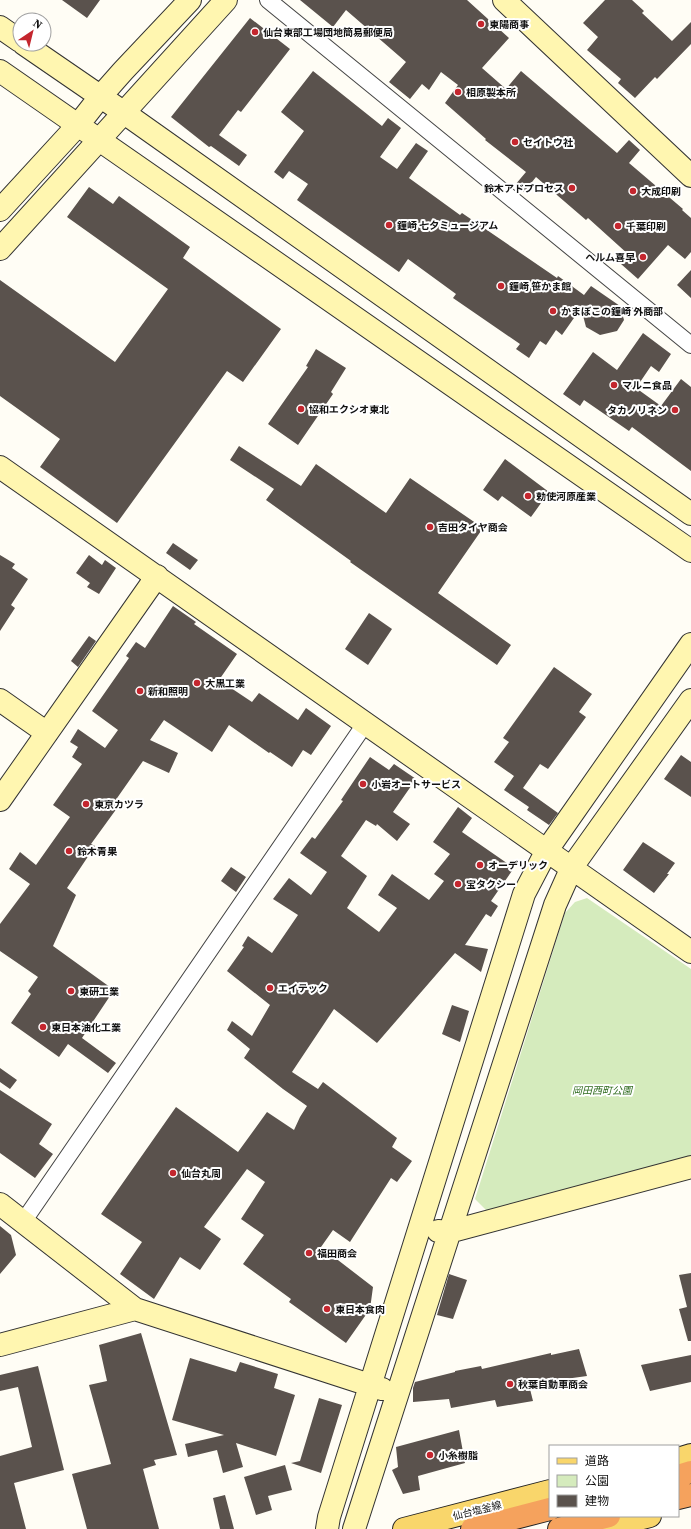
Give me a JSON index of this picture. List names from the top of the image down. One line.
{"streets":{"main road":["仙台塩釜線"]},"parks":["岡田西町公園"],"places":["東陽商事","仙台東部工場団地簡易郵便局","相原製本所","セイトウ社","鈴木アドプロセス","大成印刷","鐘崎 七夕ミュージアム","千葉印刷","ヘルム喜早","鐘崎 笹かま館","かまぼこの鐘崎 外商部","マルニ食品","協和エクシオ東北","タカノリネン","勅使河原産業","吉田タイヤ商会","大黒工業","新和照明","小岩オートサービス","東京カツラ","鈴木青果","オーデリック","宝タクシー","エイテック","東研工業","東日本油化工業","仙台丸周","福田商会","東日本食肉","秋葉自動車商会","小糸樹脂"],"legend":["道路","公園","建物"],"north":"top right"}
